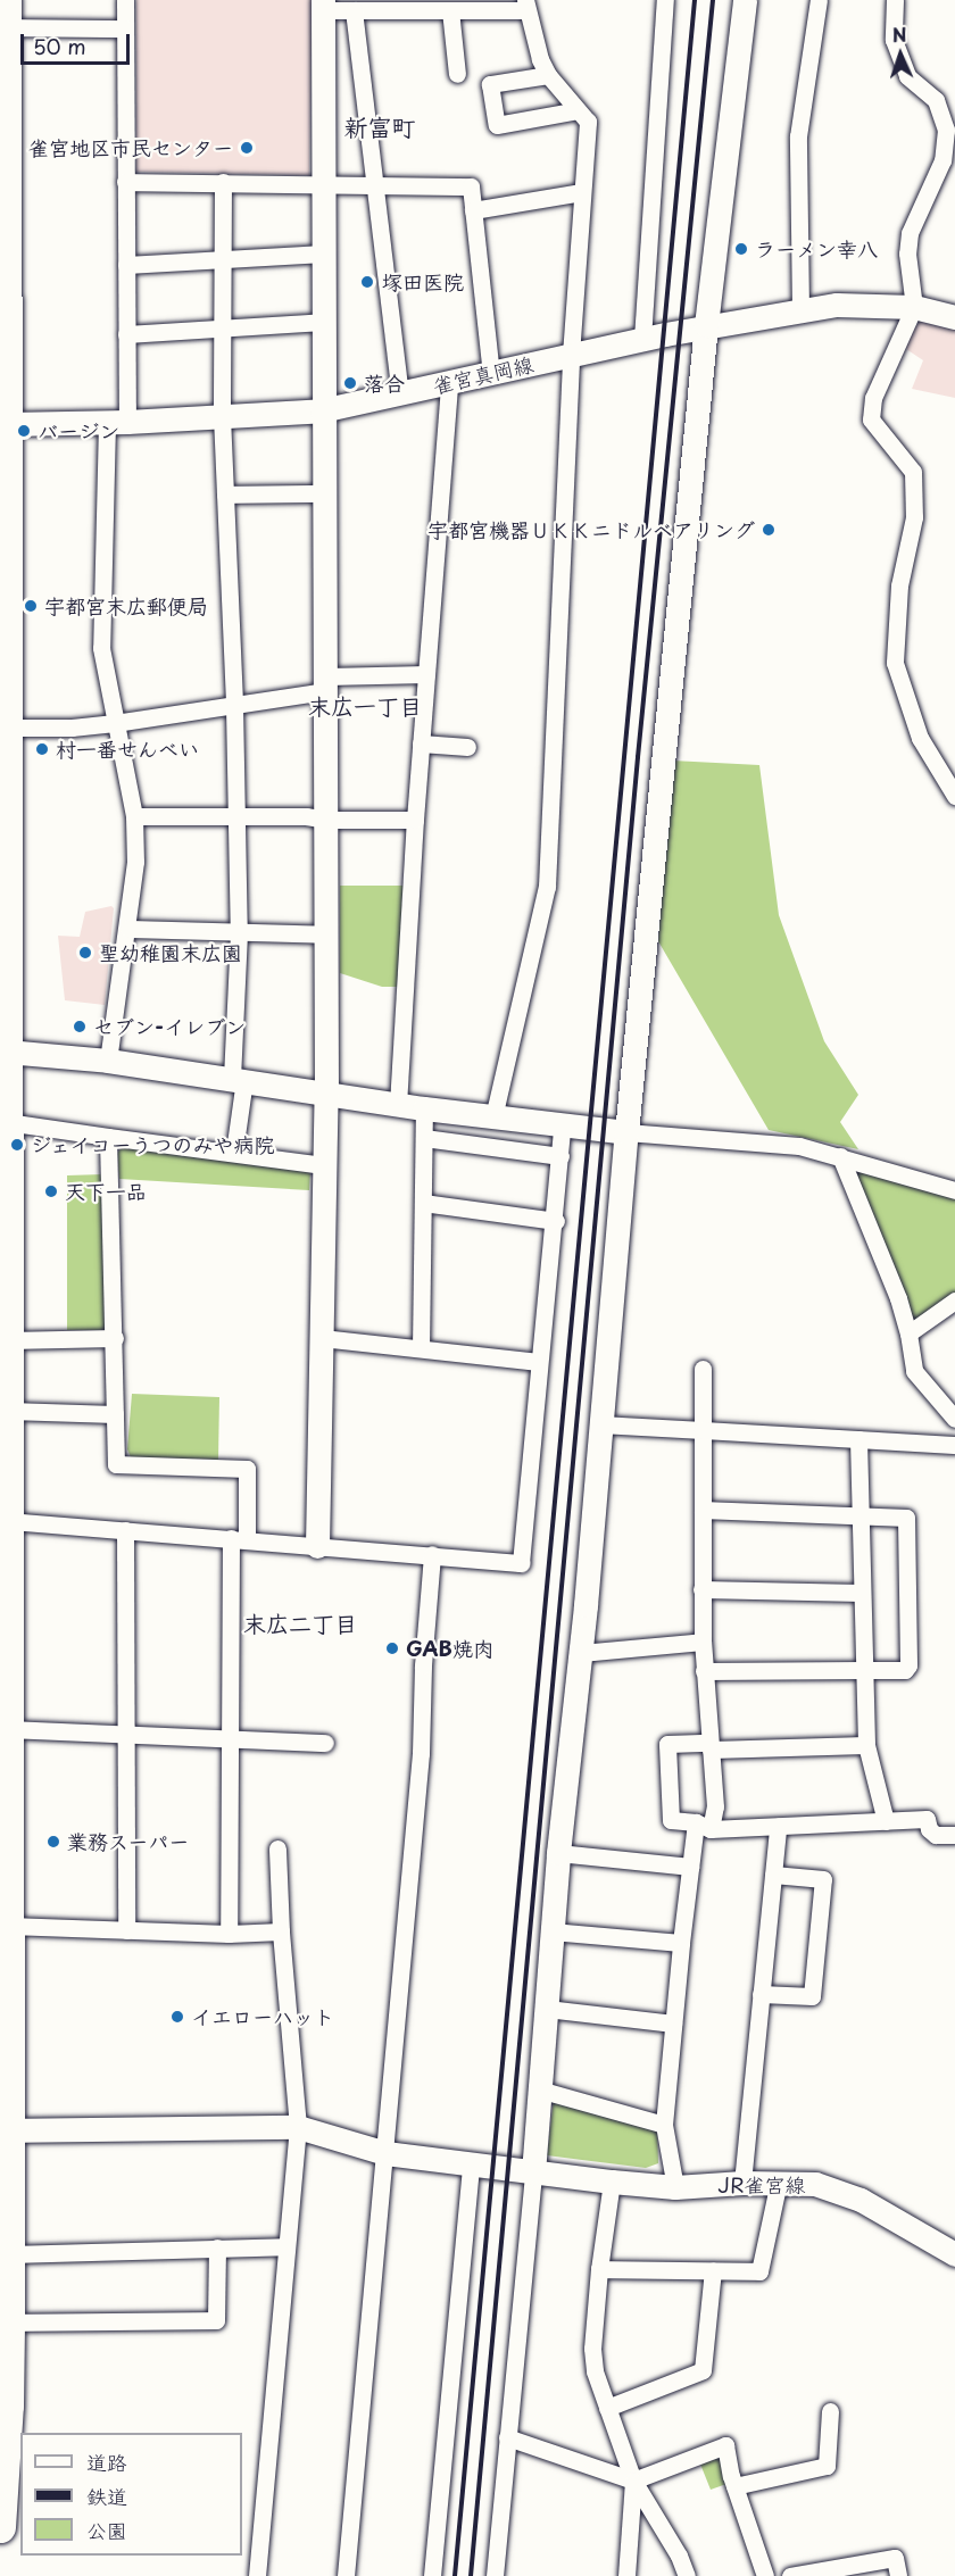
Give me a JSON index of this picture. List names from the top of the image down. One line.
{"streets":{"street":["雀宮真岡線","JR雀宮線"]},"districts":["新富町","末広一丁目","末広二丁目"],"places":["雀宮地区市民センター","ラーメン幸八","塚田医院","落合","バージン","宇都宮機器ＵＫＫニドルベアリング","宇都宮末広郵便局","村一番せんべい","聖幼稚園末広園","セブン-イレブン","ジェイコーうつのみや病院","天下一品","GAB焼肉","業務スーパー","イエローハット"],"legend":["道路","鉄道","公園"],"scale_bar":"50 m","north":"top"}
